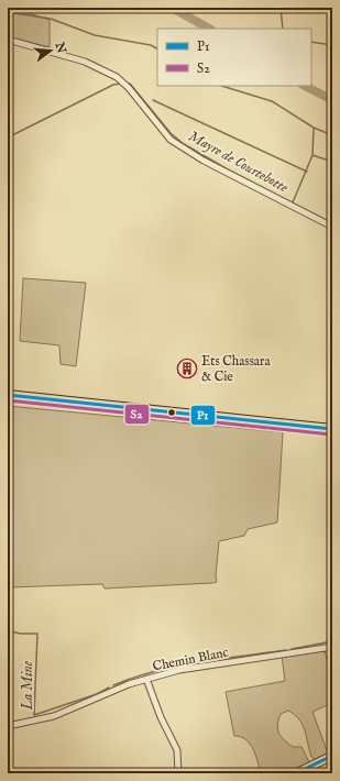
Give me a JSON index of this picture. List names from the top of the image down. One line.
{"streets":{"street":["Chemin Blanc"]},"water":["Mayre de Courtebotte","La Mine"],"places":{"building":["Ets Chassara & Cie"]},"lines":["transit line P1","transit line S2"],"legend":["P1","S2"],"north":"right"}
